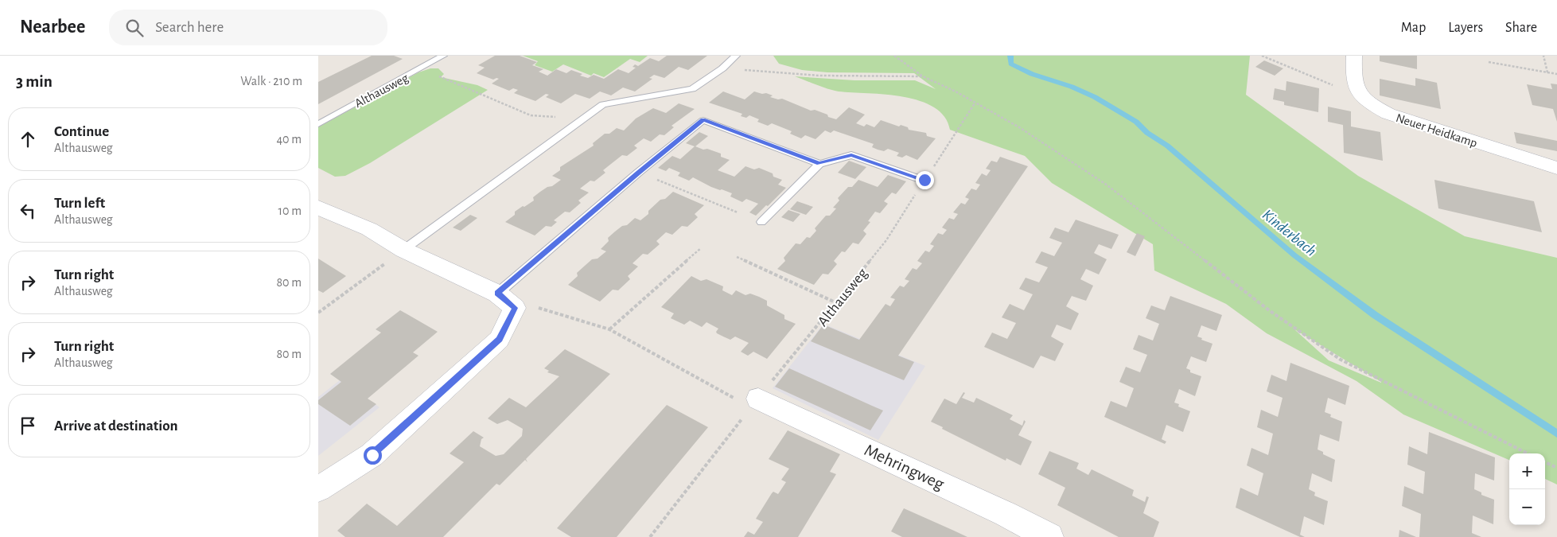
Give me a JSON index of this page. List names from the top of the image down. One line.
{"streets":{"street":["Neuer Heidkamp","Mehringweg"],"lane":["Althausweg"]},"crossings":[["Althausweg","Mehringweg"]],"water":["Kinderbach"],"page":{"header":"Nearbee","search":"Search here","nav":["Map","Layers","Share"],"heading":["3 min","Walk · 210 m"],"list":[["Continue","Althausweg","40 m"],["Turn left","Althausweg","10 m"],["Turn right","Althausweg","80 m"],["Turn right","Althausweg","80 m"],"Arrive at destination"],"map_buttons":["+","−"]}}
